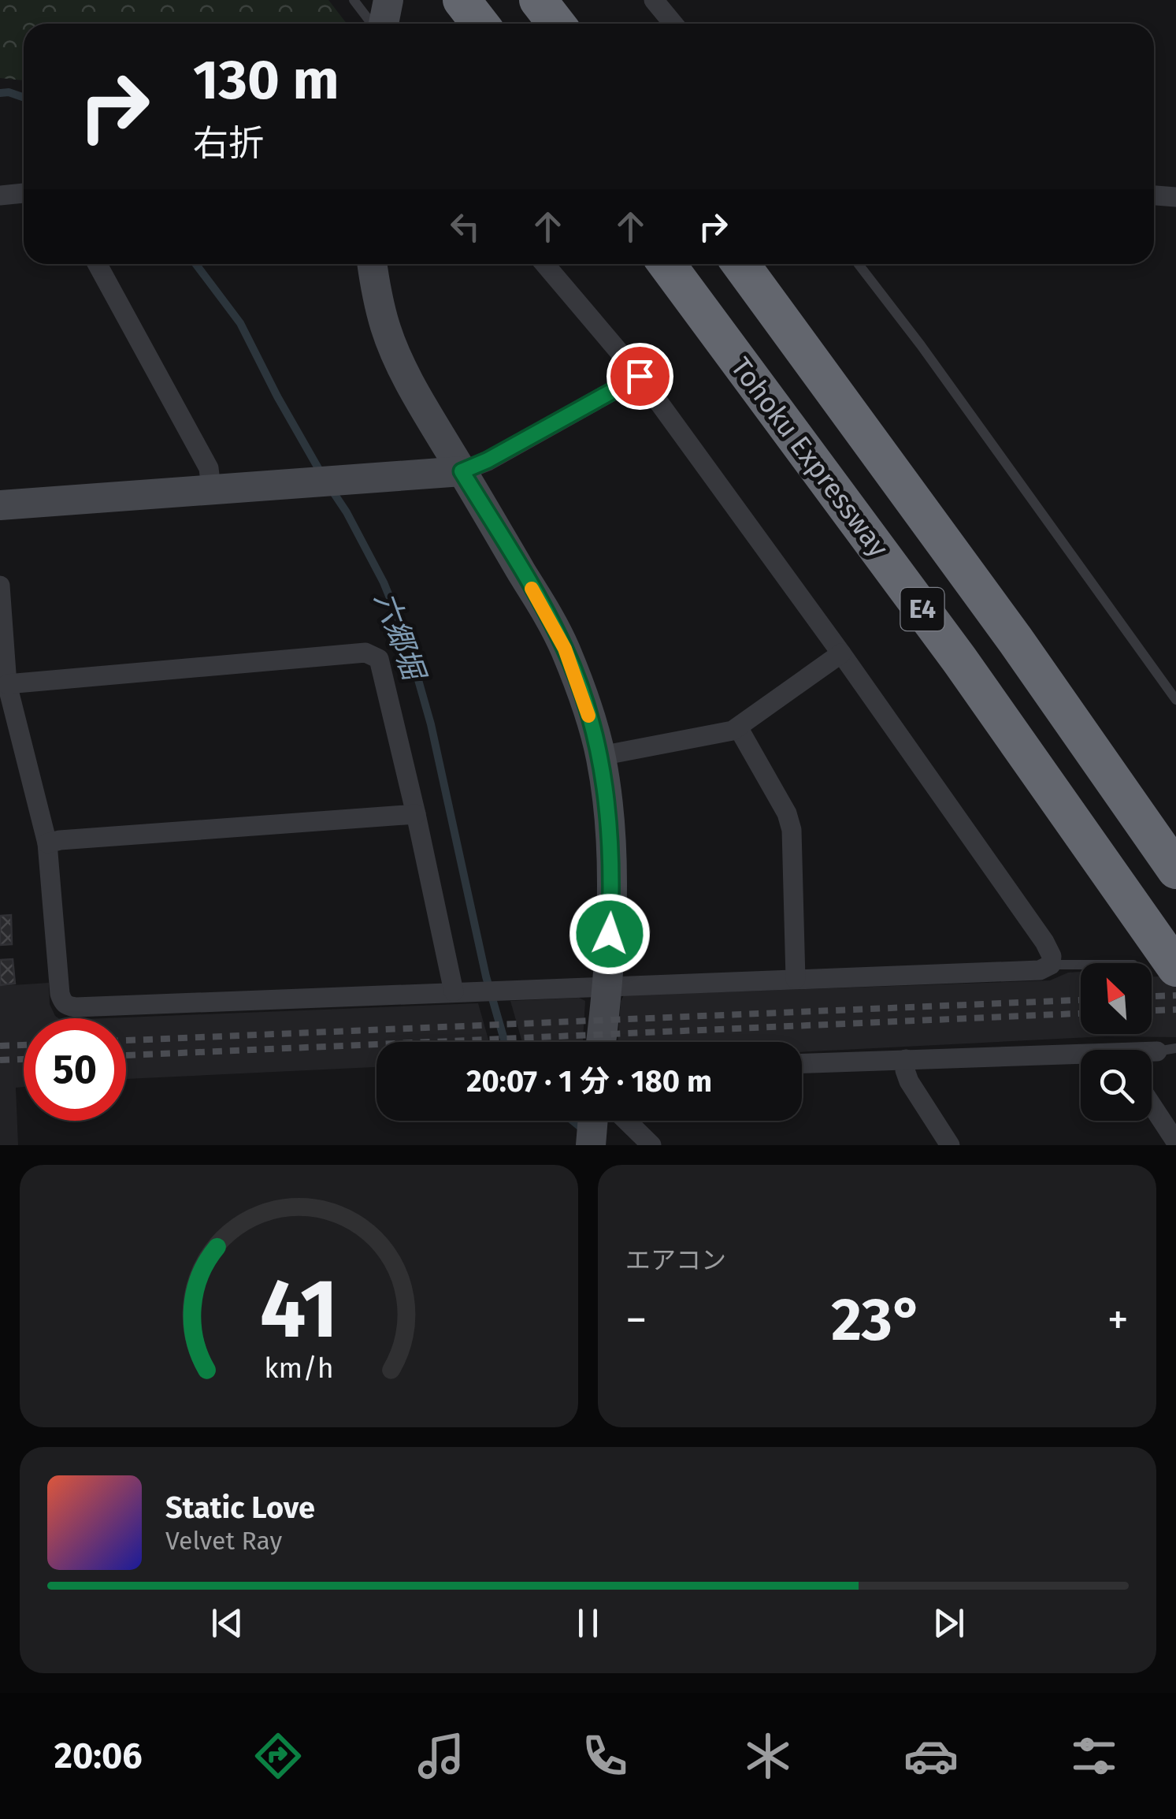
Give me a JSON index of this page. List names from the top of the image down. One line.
{"streets":{"highway":["Tohoku Expressway","E4"]},"water":["六郷堀"],"north":"top left","page":{"turn":["130 m","右折"],"limit":"50","trip":"20:07 · 1 分 · 180 m","tile":"エアコン","heat":["−","23°","+"],"song":["Static Love","Velvet Ray"],"tabs":"20:06","gauge":["41","km/h"]}}
